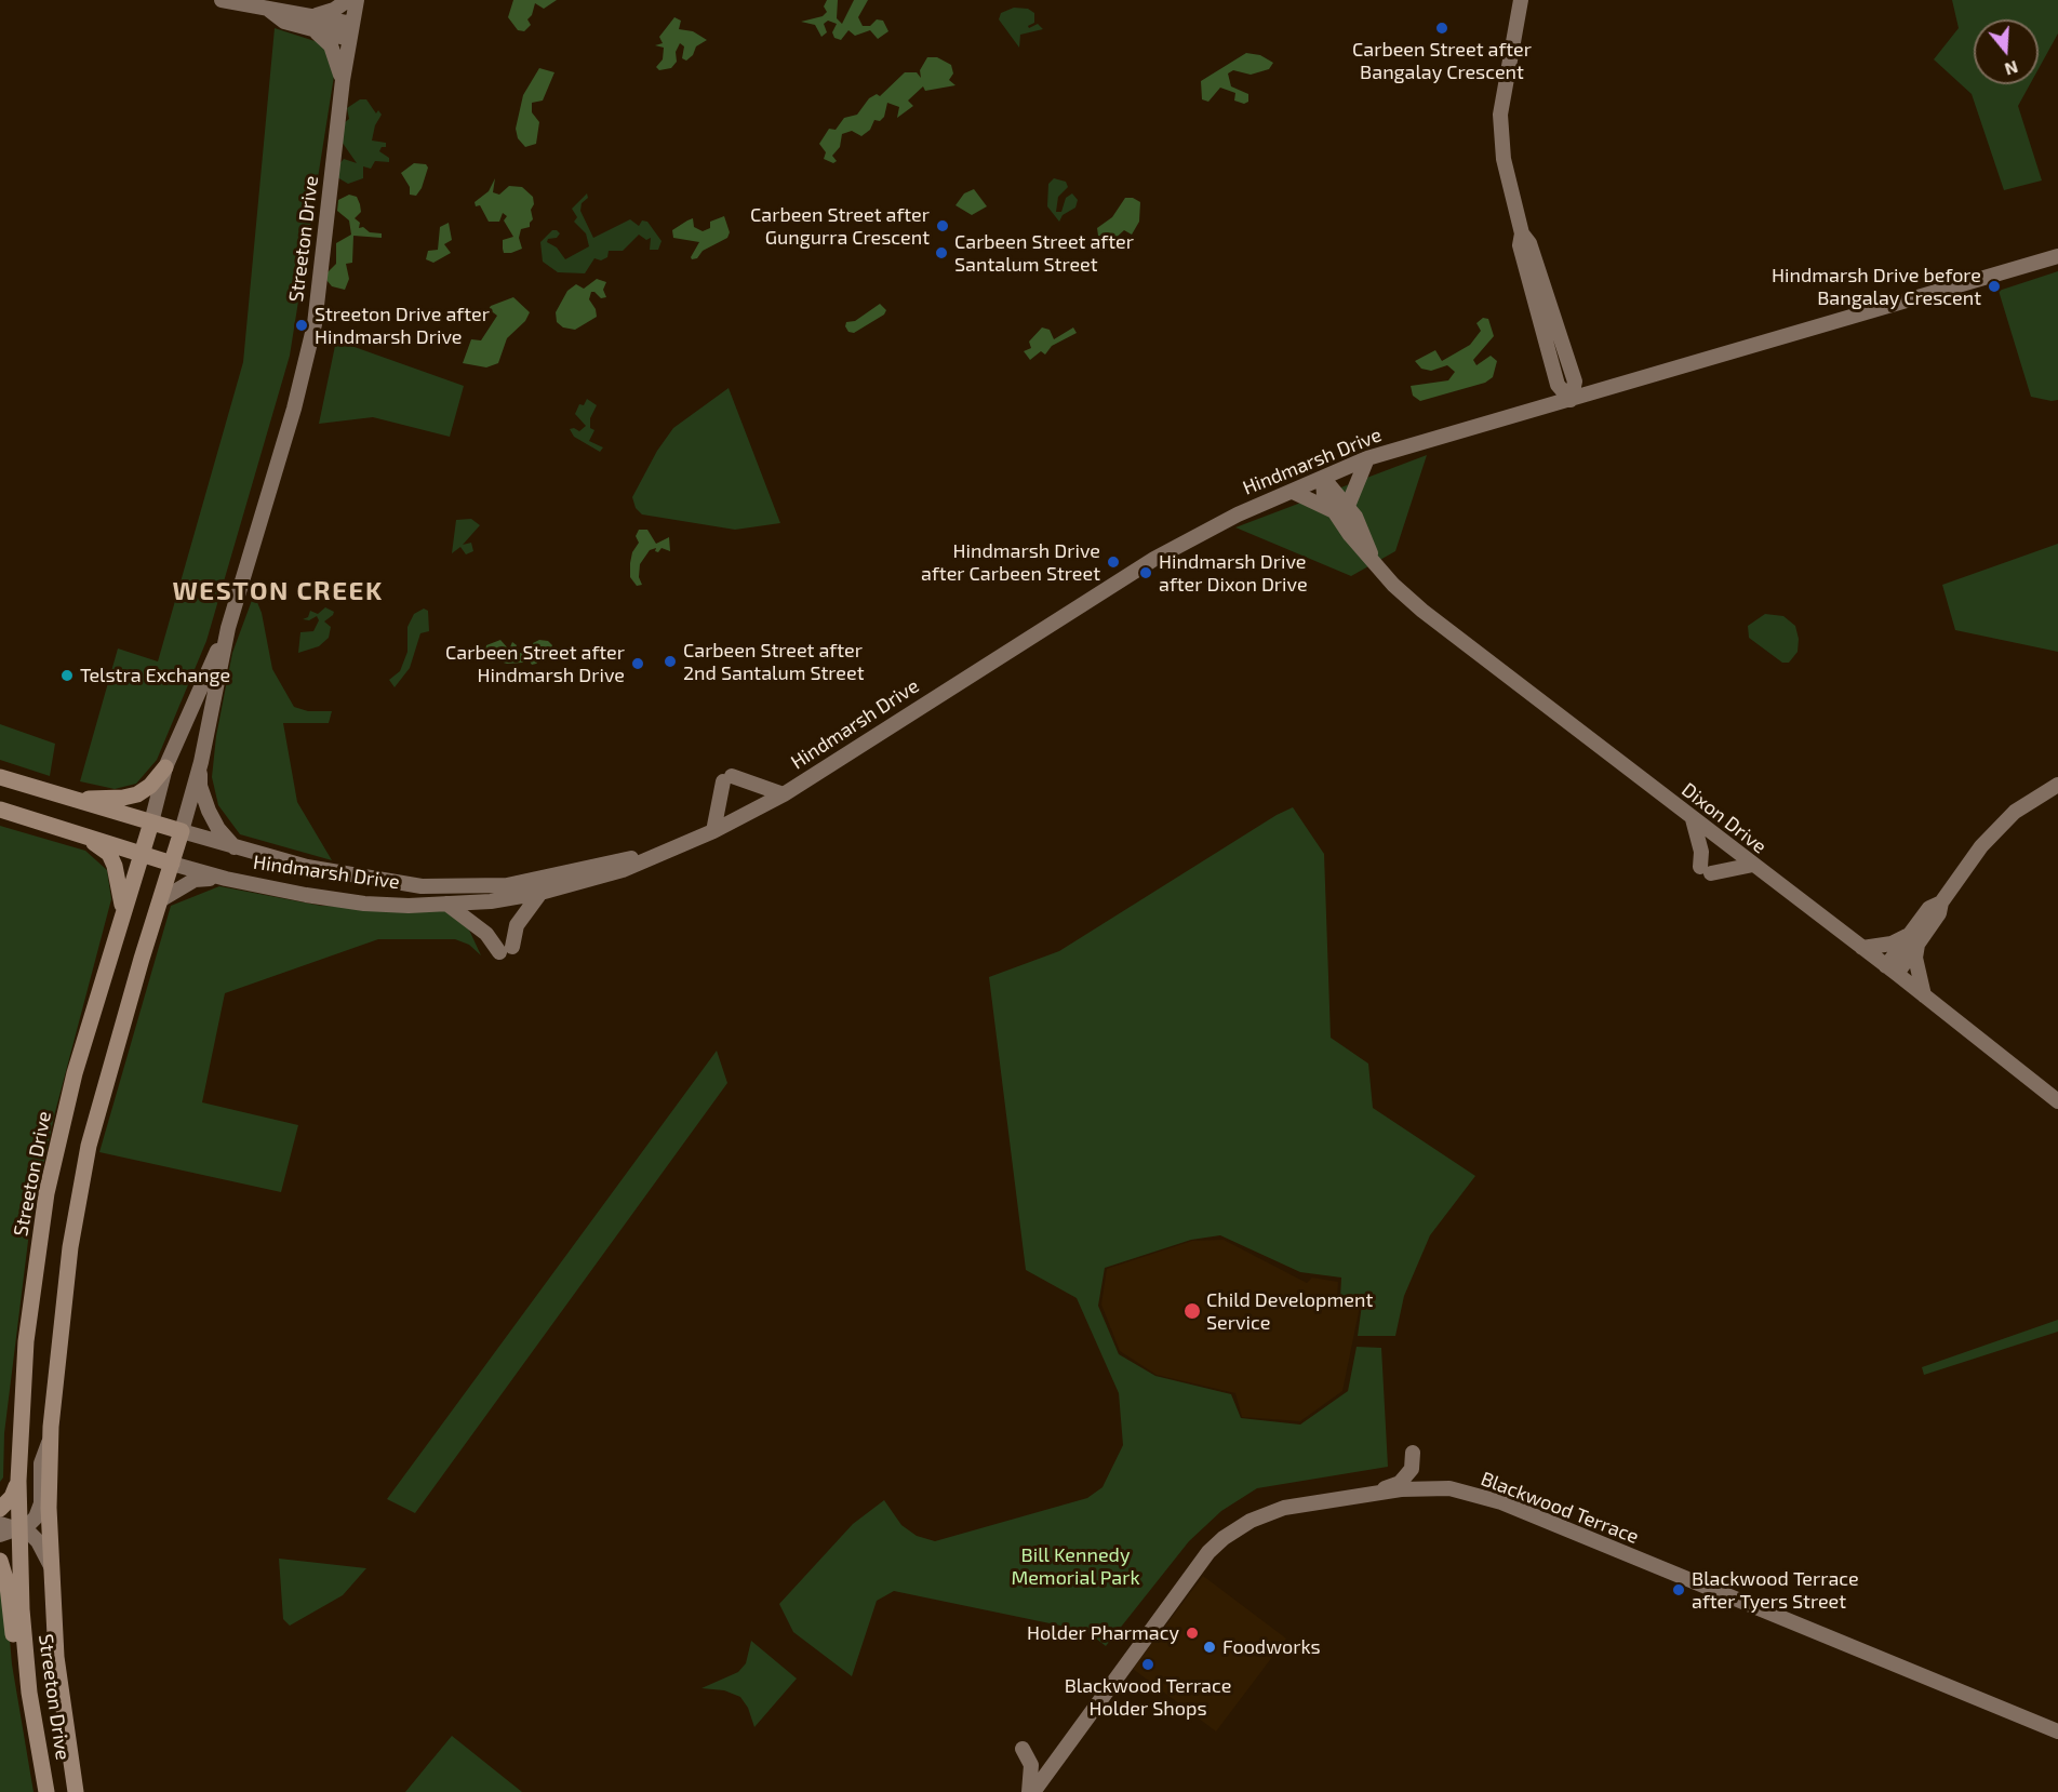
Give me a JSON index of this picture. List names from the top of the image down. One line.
{"streets":{"main road":["Streeton Drive","Hindmarsh Drive","Dixon Drive","Blackwood Terrace"]},"crossings":[["Streeton Drive","Hindmarsh Drive"],["Hindmarsh Drive","Dixon Drive"]],"districts":["WESTON CREEK"],"parks":["Bill Kennedy Memorial Park"],"places":["Carbeen Street after Bangalay Crescent","Carbeen Street after Gungurra Crescent","Carbeen Street after Santalum Street","Hindmarsh Drive before Bangalay Crescent","Streeton Drive after Hindmarsh Drive","Hindmarsh Drive after Carbeen Street","Hindmarsh Drive after Dixon Drive","Carbeen Street after 2nd Santalum Street","Carbeen Street after Hindmarsh Drive","Telstra Exchange","Child Development Service","Blackwood Terrace after Tyers Street","Holder Pharmacy","Foodworks","Blackwood Terrace Holder Shops"],"north":"bottom"}
